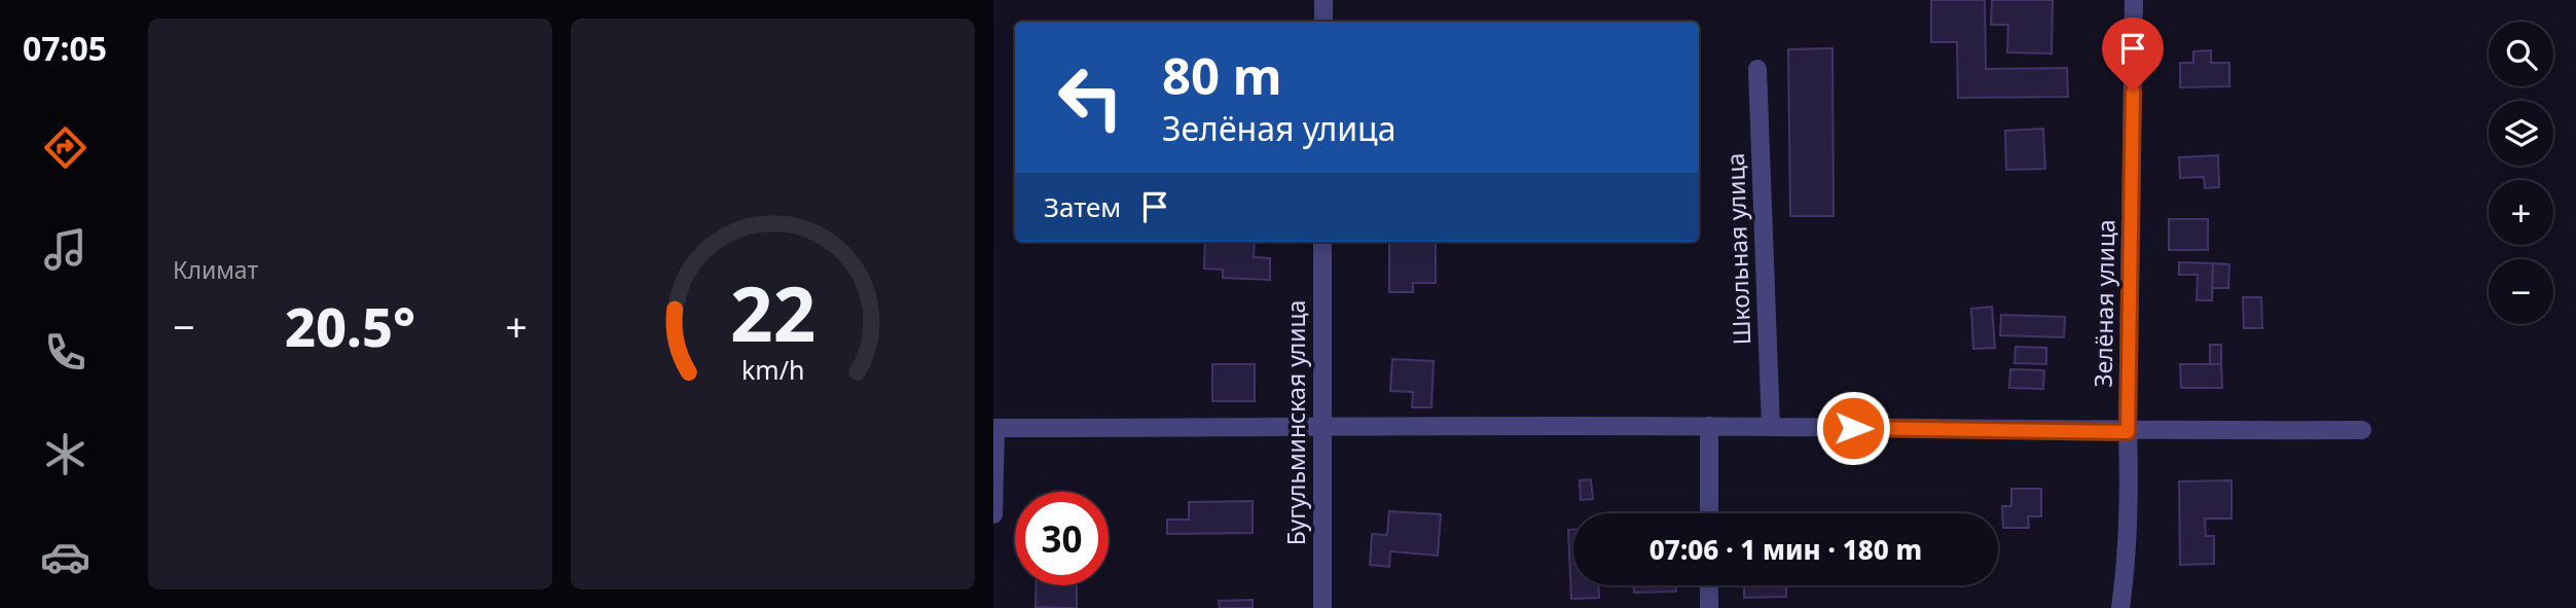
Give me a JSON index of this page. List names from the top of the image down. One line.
{"streets":{"street":["Школьная улица","Зелёная улица","Бугульминская улица"]},"page":{"tabs":"07:05","tile":"Климат","map_buttons":["+","−"],"turn":["80 m","Зелёная улица"],"then":"Затем","heat":["−","20.5°","+"],"limit":"30","trip":"07:06 · 1 мин · 180 m","gauge":["22","km/h"]}}
